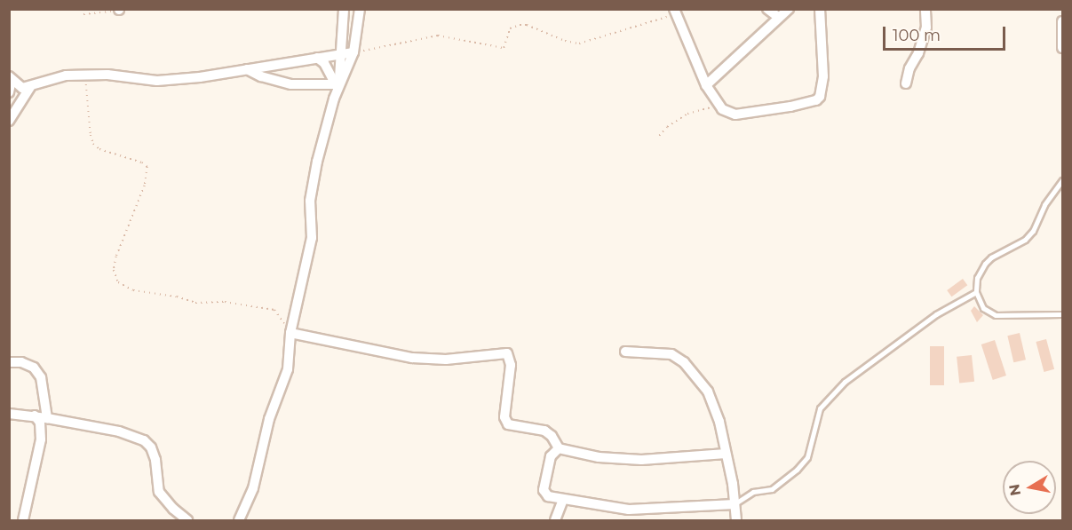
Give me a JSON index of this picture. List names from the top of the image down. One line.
{"scale_bar":"100 m","north":"left"}
